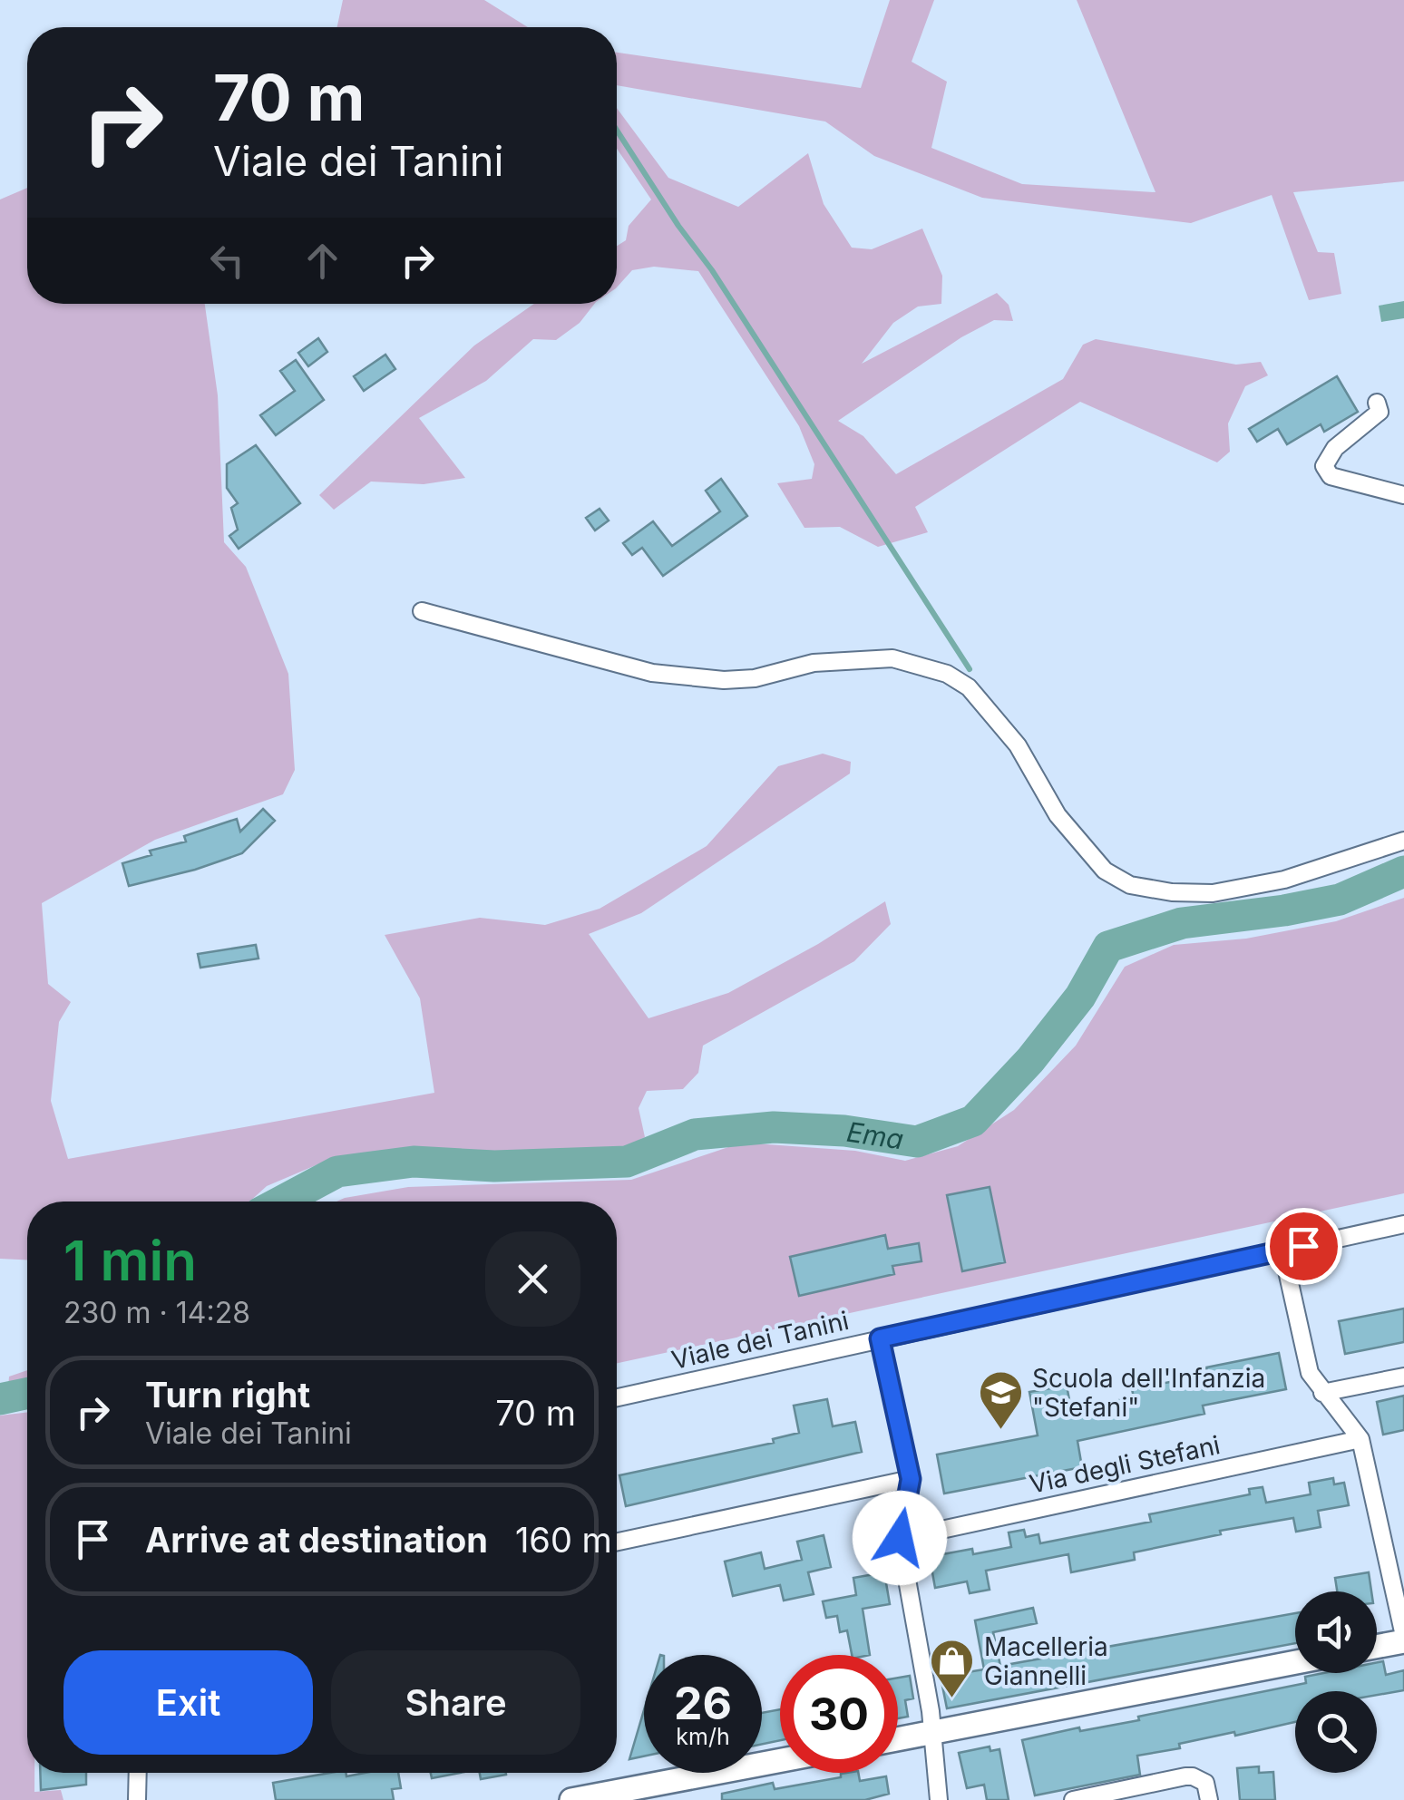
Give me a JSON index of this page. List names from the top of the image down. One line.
{"streets":{"street":["Viale dei Tanini","Via degli Stefani"]},"water":["Ema"],"places":{"school or university":["Scuola dell'Infanzia \"Stefani\""],"shop":["Macelleria Giannelli"]},"page":{"turn":["70 m","Viale dei Tanini"],"heading":["1 min","230 m · 14:28"],"list":[{"name":"Turn right","note":"Viale dei Tanini","value":"70 m"},{"name":"Arrive at destination","value":"160 m"}],"buttons":["Exit","Share"],"speed":"26 km/h","limit":"30"}}
